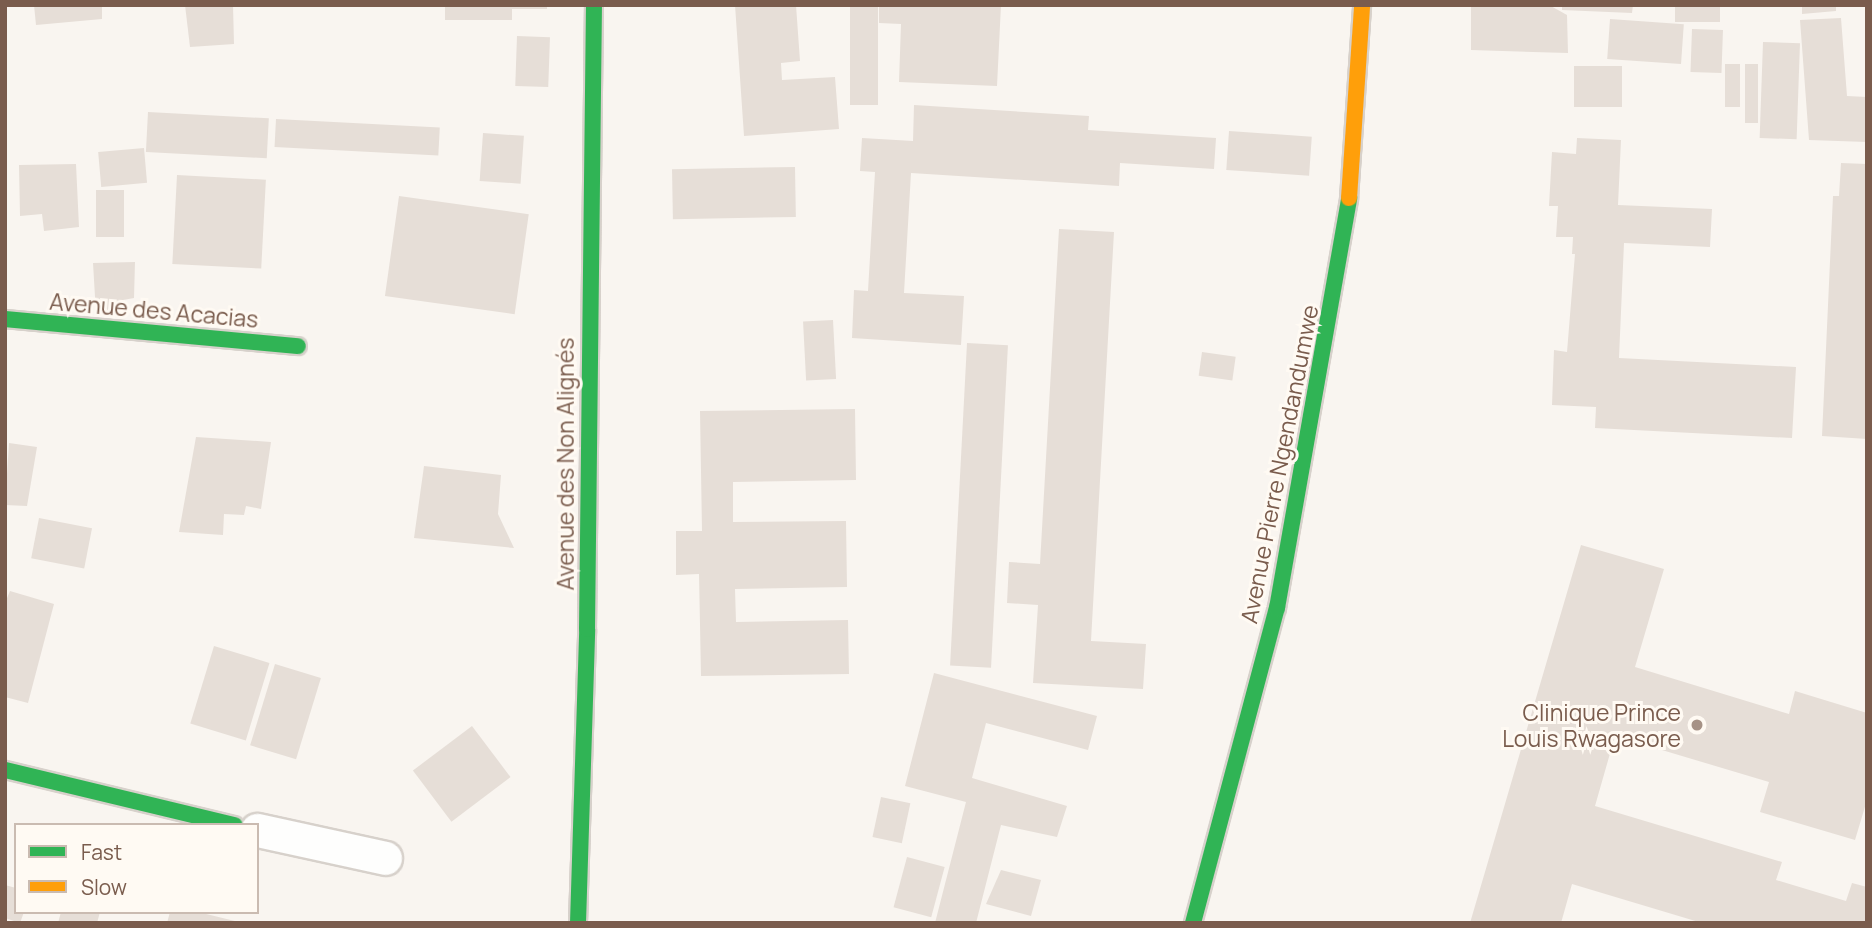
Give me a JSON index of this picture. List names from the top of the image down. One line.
{"streets":{"street":["Avenue des Acacias","Avenue des Non Alignés","Avenue Pierre Ngendandumwe"]},"places":["Clinique Prince Louis Rwagasore"],"legend":["Fast","Slow"]}
